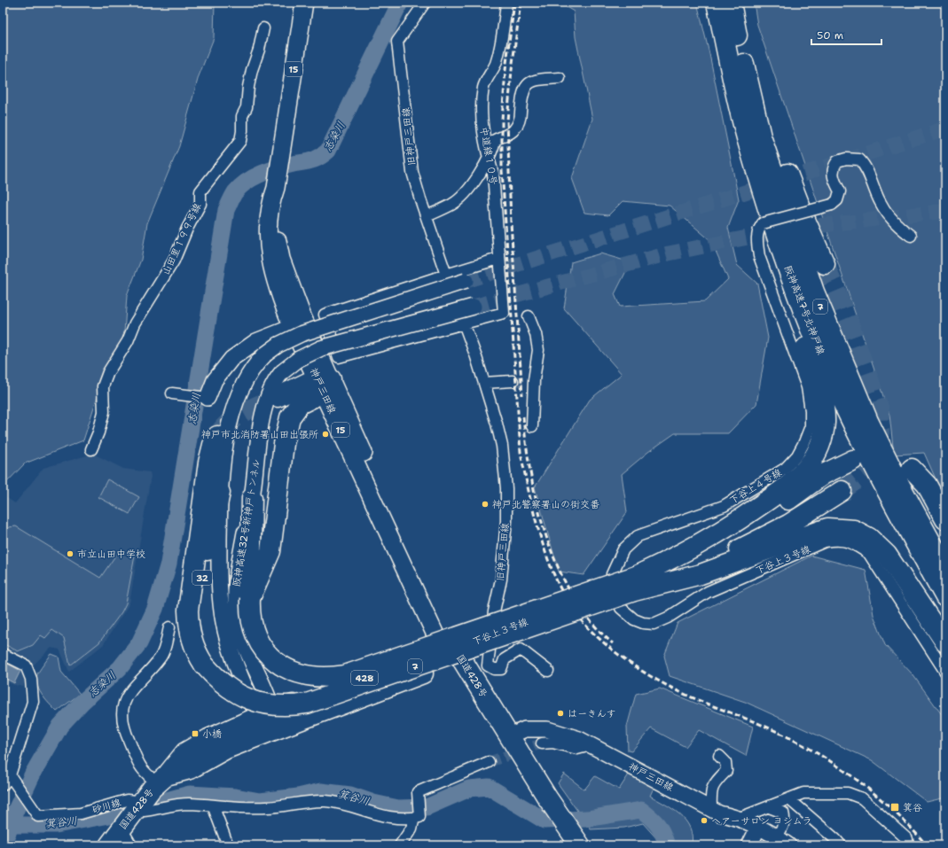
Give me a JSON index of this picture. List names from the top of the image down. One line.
{"streets":{"highway":["7","阪神高速7号北神戸線","32","国道428号","428"],"main road":["15","神戸三田線"],"street":["旧神戸三田線","中道線１０号","山田里１９９号線","下谷上４号線","阪神高速32号新神戸トンネル","下谷上３号線","砂川線"]},"crossings":[["旧神戸三田線","中道線１０号"],["旧神戸三田線","下谷上３号線"],["7","阪神高速7号北神戸線"],["7","神戸三田線"],["7","下谷上４号線"],["7","阪神高速32号新神戸トンネル"],["7","下谷上３号線"],["7","32"],["神戸三田線","下谷上３号線"],["神戸三田線","国道428号"],["下谷上４号線","下谷上３号線"],["阪神高速32号新神戸トンネル","32"],["阪神高速32号新神戸トンネル","国道428号"],["下谷上３号線","国道428号"],["国道428号","砂川線"]],"water":["志染川","箕谷川"],"places":{"other":["神戸市北消防署山田出張所","神戸北警察署山の街交番","市立山田中学校","はーきんす","ヘアーサロン ヨシムラ"],"transit":["小橋","箕谷"]},"scale_bar":"50 m"}
